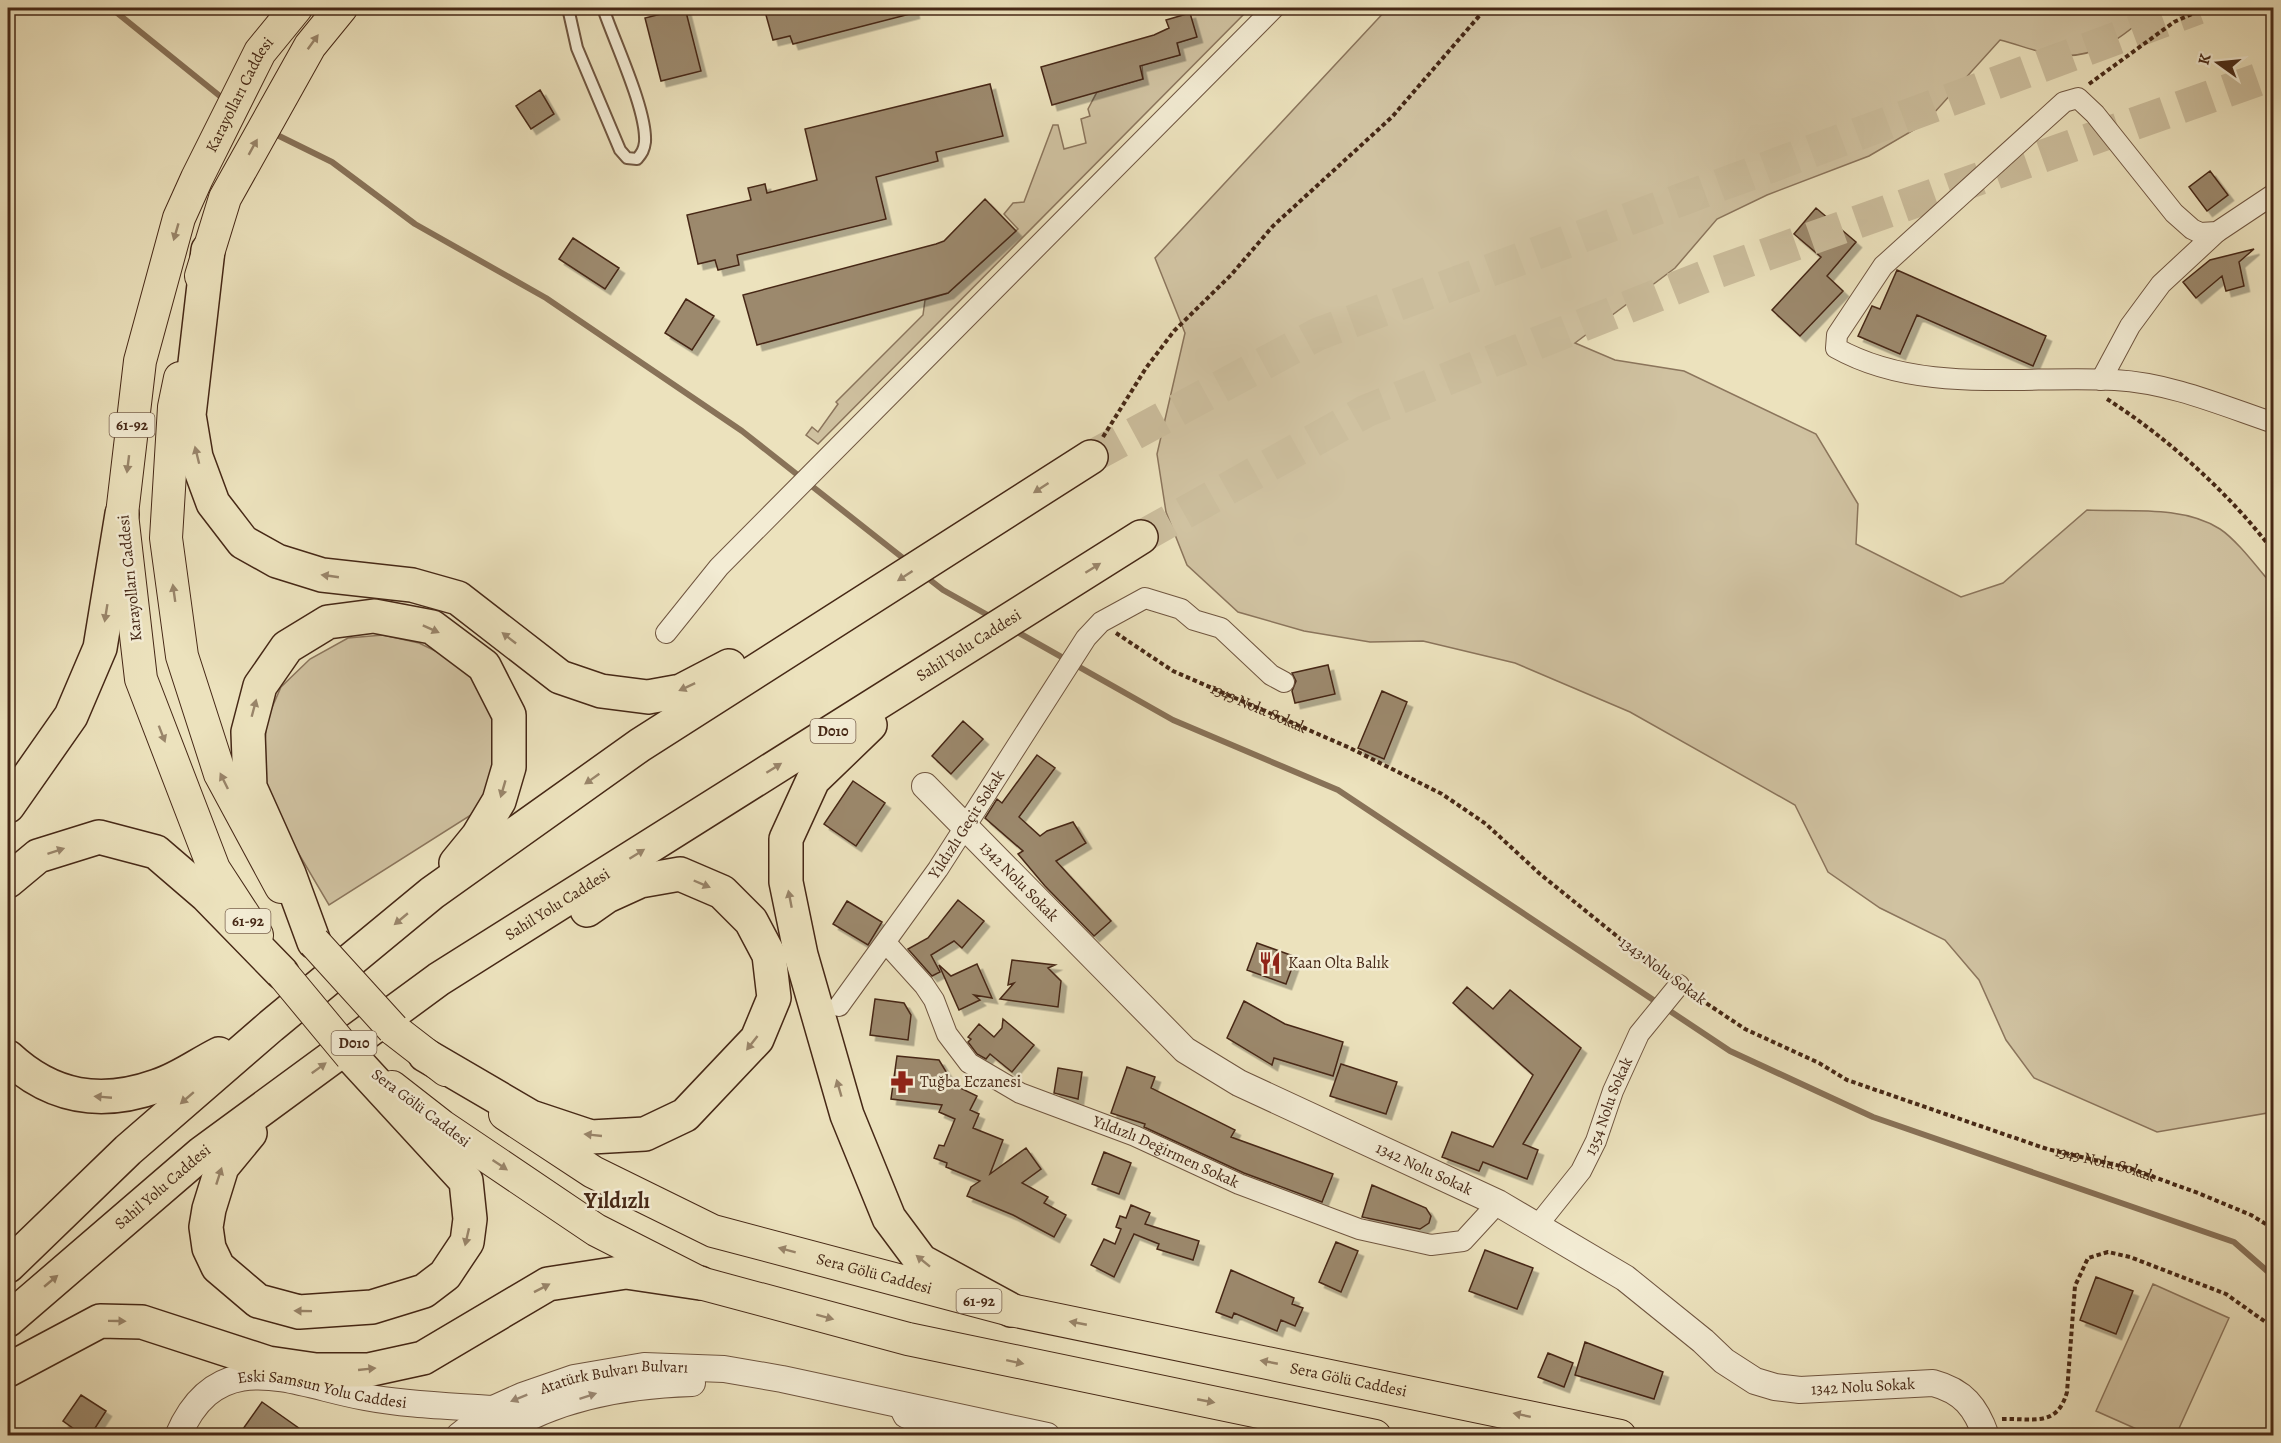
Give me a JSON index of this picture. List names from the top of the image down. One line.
{"streets":{"highway":["Sahil Yolu Caddesi","D010"],"main road":["Karayolları Caddesi","61-92","Sera Gölü Caddesi"],"street":["1343 Nolu Sokak","Yıldızlı Geçit Sokak","1342 Nolu Sokak","1354 Nolu Sokak","Yıldızlı Değirmen Sokak","Atatürk Bulvarı Bulvarı","Eski Samsun Yolu Caddesi"]},"crossings":[["Karayolları Caddesi","Sera Gölü Caddesi"],["61-92","Sera Gölü Caddesi"],["1343 Nolu Sokak","Yıldızlı Geçit Sokak"],["1343 Nolu Sokak","1354 Nolu Sokak"],["Yıldızlı Geçit Sokak","1342 Nolu Sokak"],["Yıldızlı Geçit Sokak","Yıldızlı Değirmen Sokak"],["1342 Nolu Sokak","1354 Nolu Sokak"],["1342 Nolu Sokak","Yıldızlı Değirmen Sokak"],["Atatürk Bulvarı Bulvarı","Eski Samsun Yolu Caddesi"]],"districts":["Yıldızlı"],"places":{"restaurant":["Kaan Olta Balık"],"pharmacy":["Tuğba Eczanesi"]},"north":"left"}
